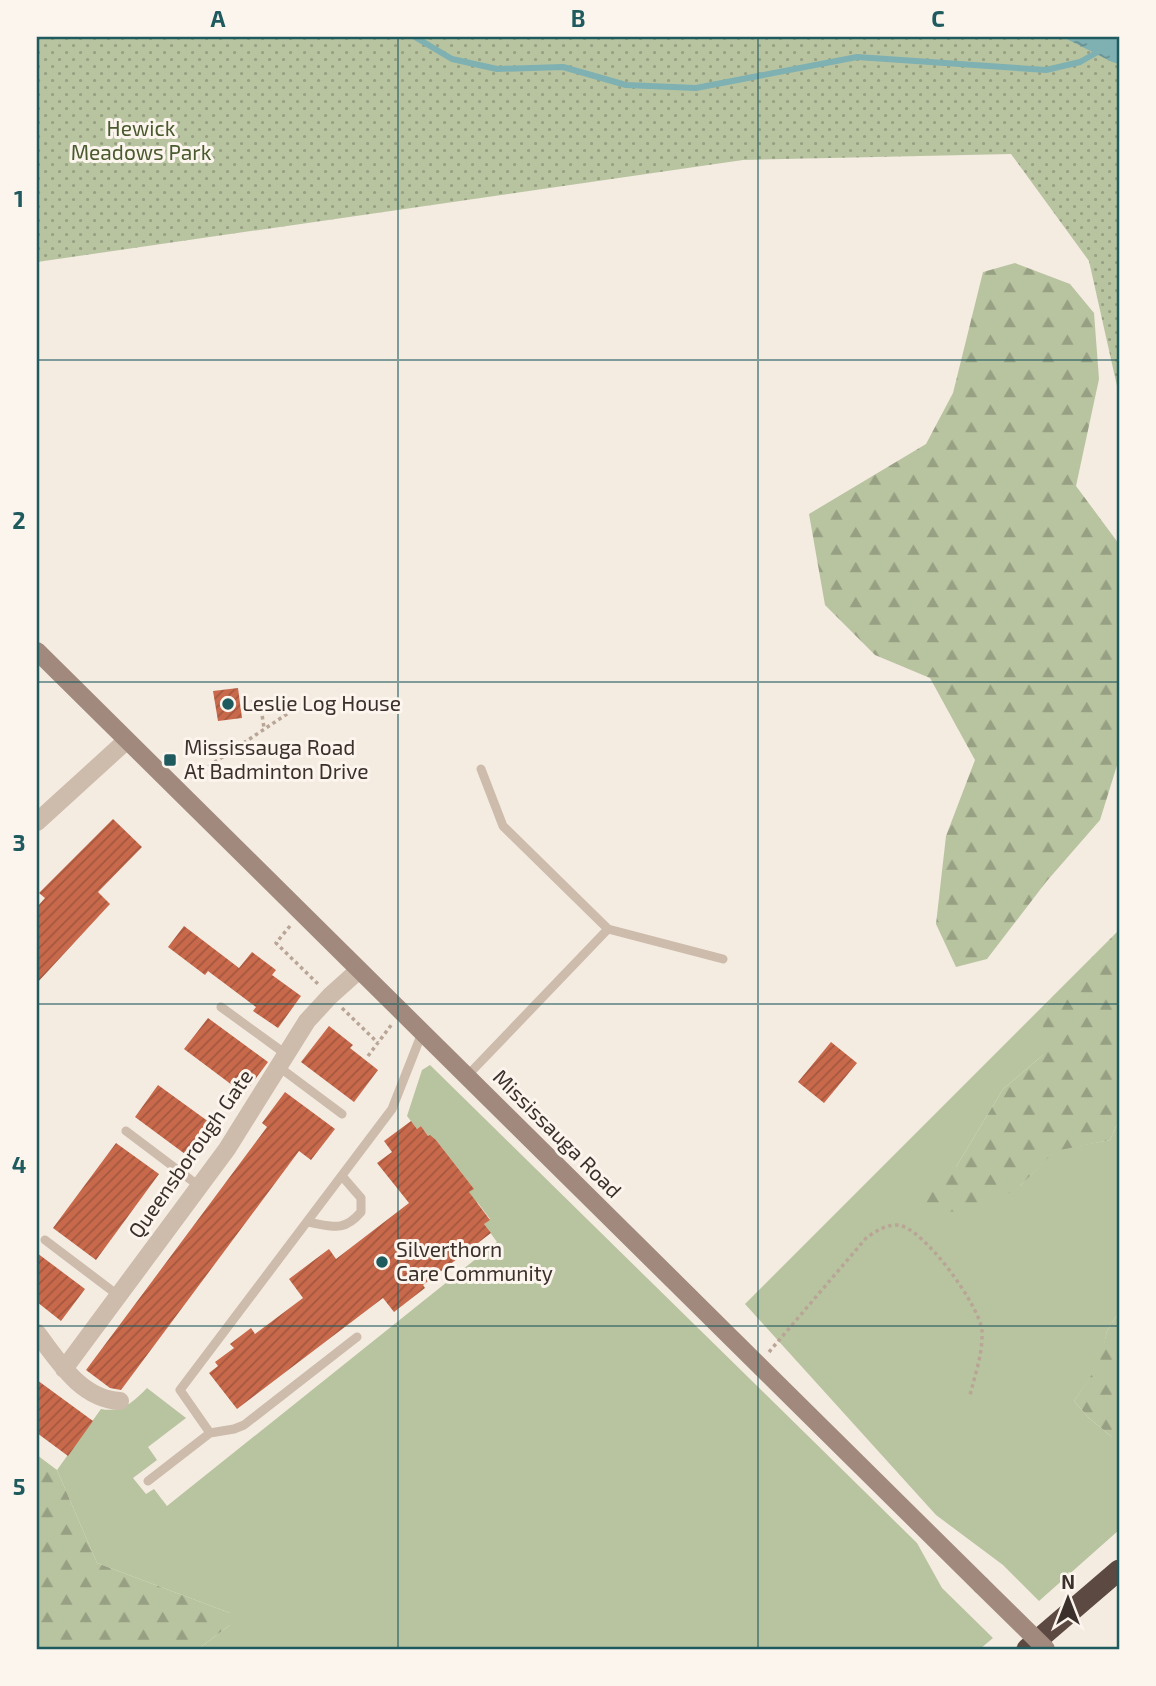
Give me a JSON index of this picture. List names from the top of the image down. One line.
{"streets":{"main road":["Mississauga Road"],"street":["Queensborough Gate"]},"crossings":[["Mississauga Road","Queensborough Gate"]],"parks":["Hewick Meadows Park"],"places":{"other":["Leslie Log House","Silverthorn Care Community"],"transit":["Mississauga Road At Badminton Drive"]},"north":"top","grid":{"columns":["A","B","C"],"rows":["1","2","3","4","5"]}}
